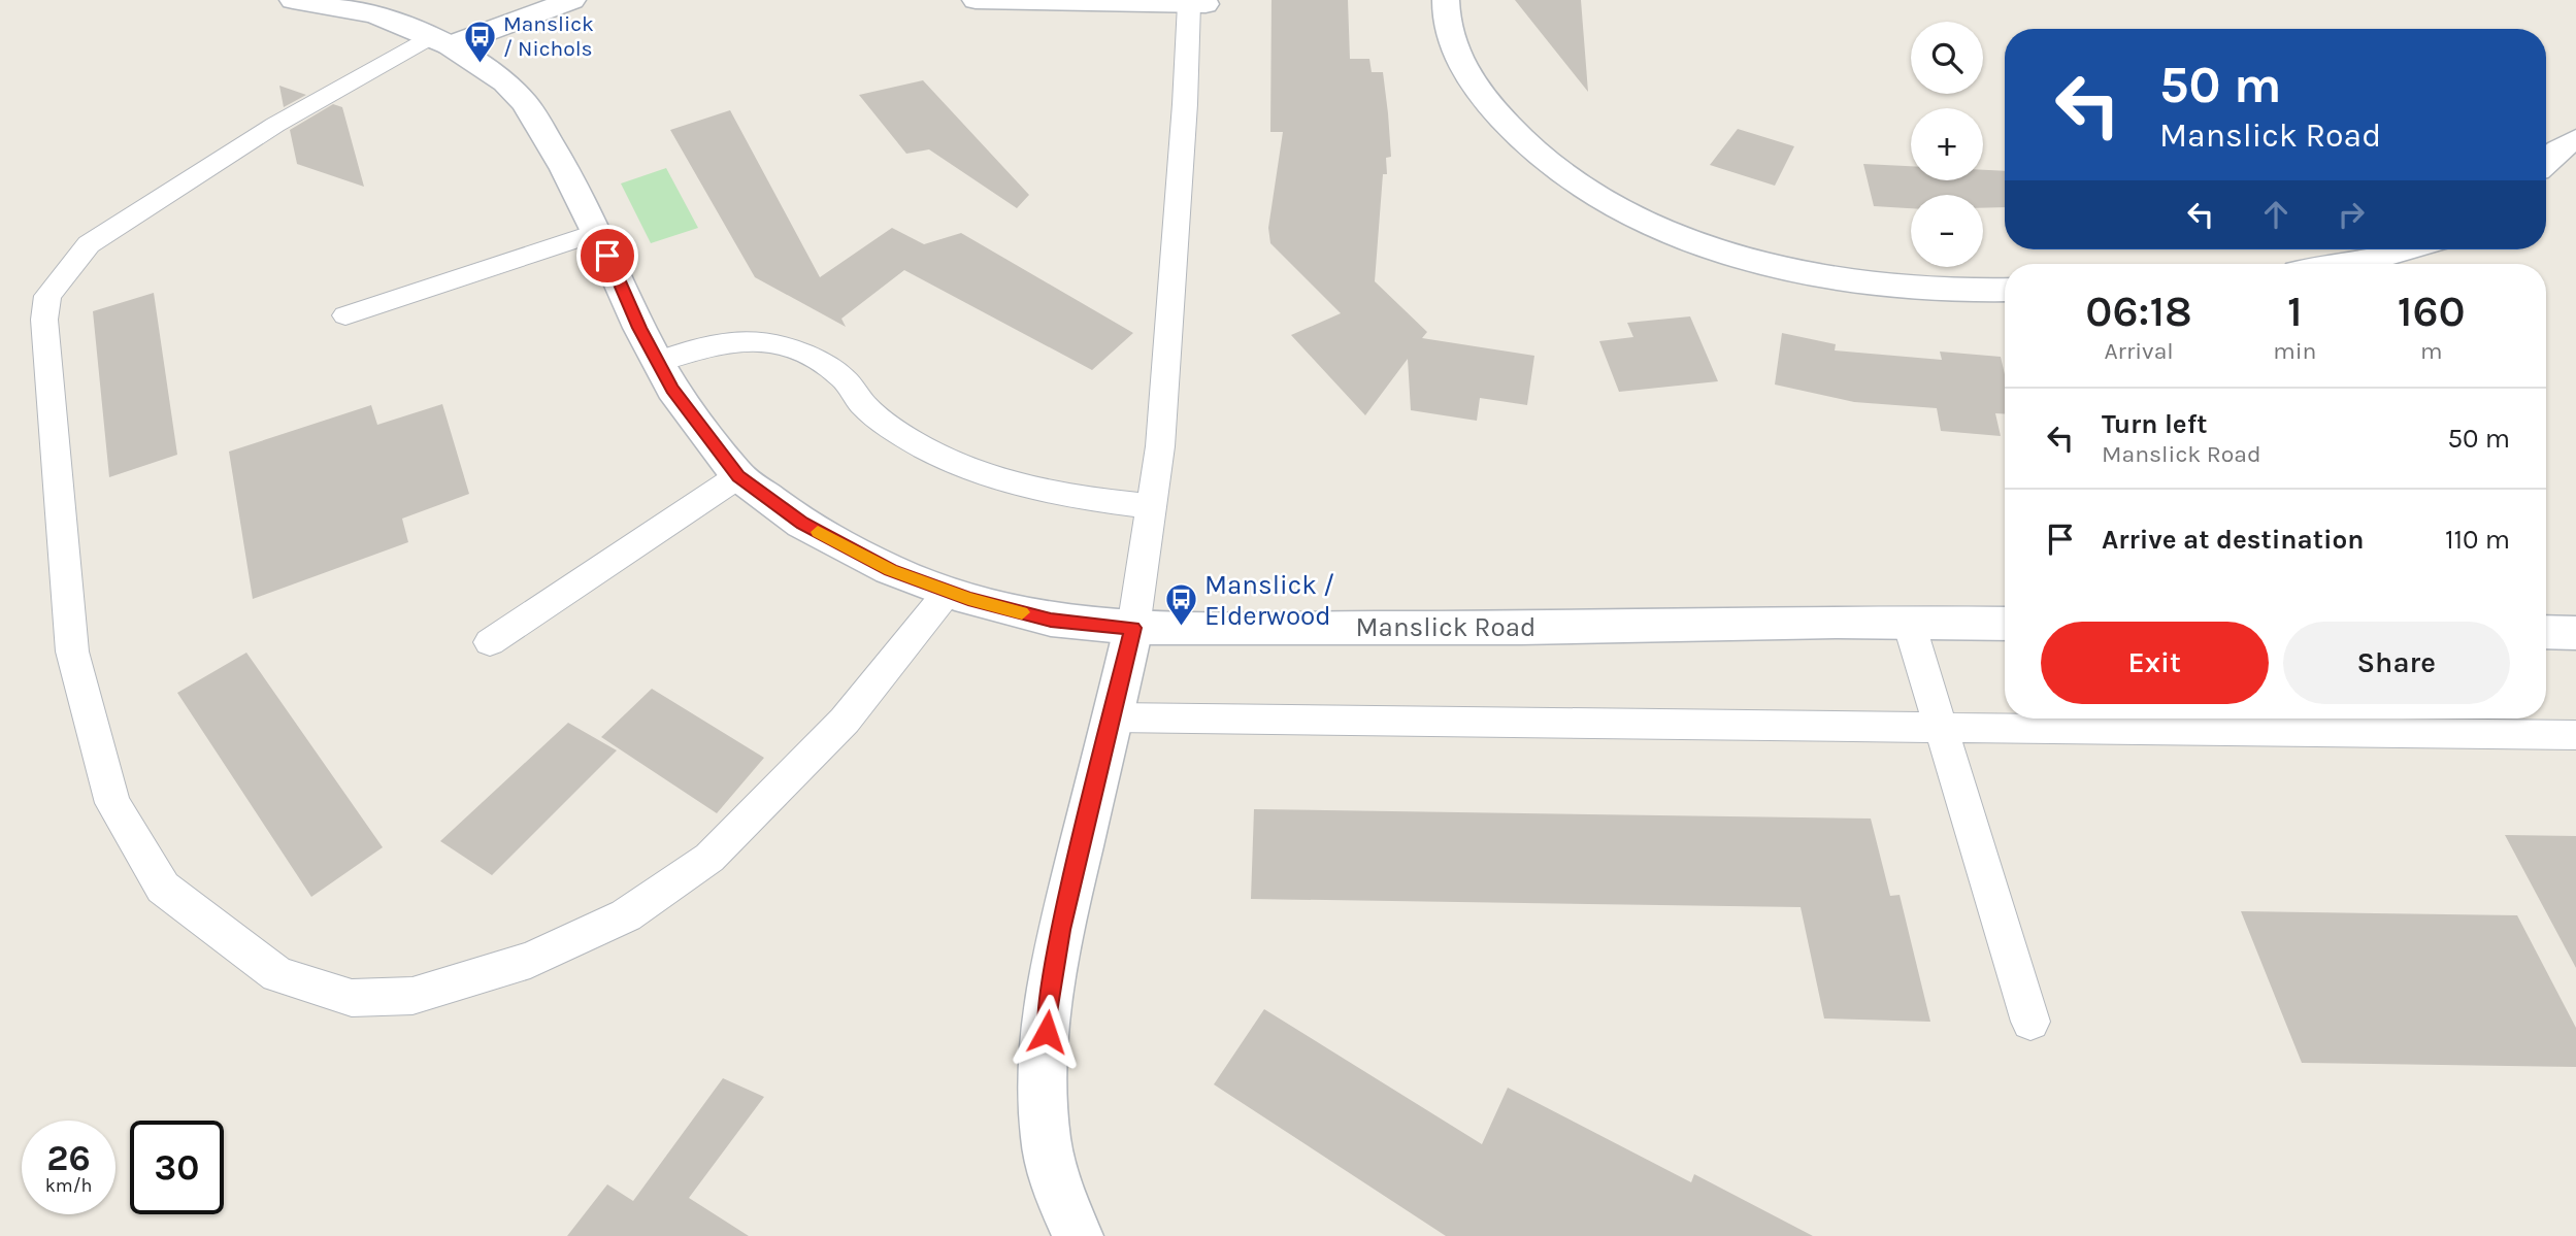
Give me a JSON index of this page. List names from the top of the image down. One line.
{"streets":{"main road":["Manslick Road"]},"places":{"bus stop":["Manslick / Nichols","Manslick / Elderwood"]},"page":{"map_buttons":["+","−"],"turn":["50 m","Manslick Road"],"eta":["06:18","Arrival","1","min","160","m"],"list":[{"name":"Turn left","note":"Manslick Road","value":"50 m"},{"name":"Arrive at destination","value":"110 m"}],"buttons":["Exit","Share"],"speed":"26 km/h","limit":"30"}}
